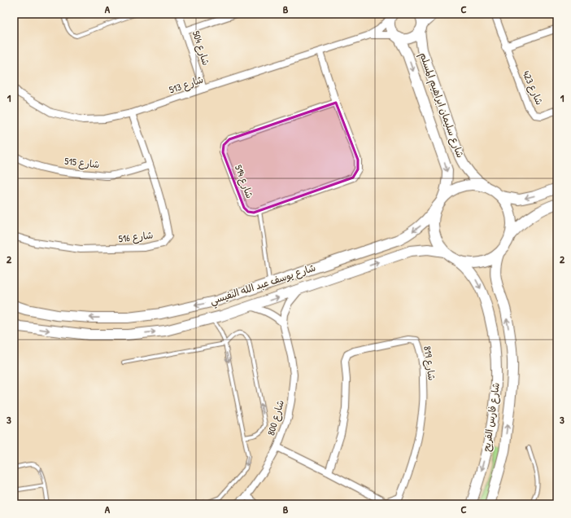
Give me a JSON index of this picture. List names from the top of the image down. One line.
{"streets":{"street":["شارع 504","شارع 513","شارع 423","شارع سليمان ابراهيم المسلم","شارع 515","شارع 514","شارع 516","شارع يوسف عبد الله النفيسي","شارع 819","شارع فارس الفريح","شارع 800"]},"crossings":[["شارع 504","شارع 513"],["شارع 513","شارع سليمان ابراهيم المسلم"],["شارع 513","شارع 514"],["شارع 513","شارع 516"],["شارع سليمان ابراهيم المسلم","شارع يوسف عبد الله النفيسي"],["شارع سليمان ابراهيم المسلم","شارع فارس الفريح"],["شارع 515","شارع 516"],["شارع يوسف عبد الله النفيسي","شارع فارس الفريح"],["شارع يوسف عبد الله النفيسي","شارع 800"],["شارع 819","شارع 800"]],"grid":{"columns":["A","B","C"],"rows":["1","2","3"]}}
